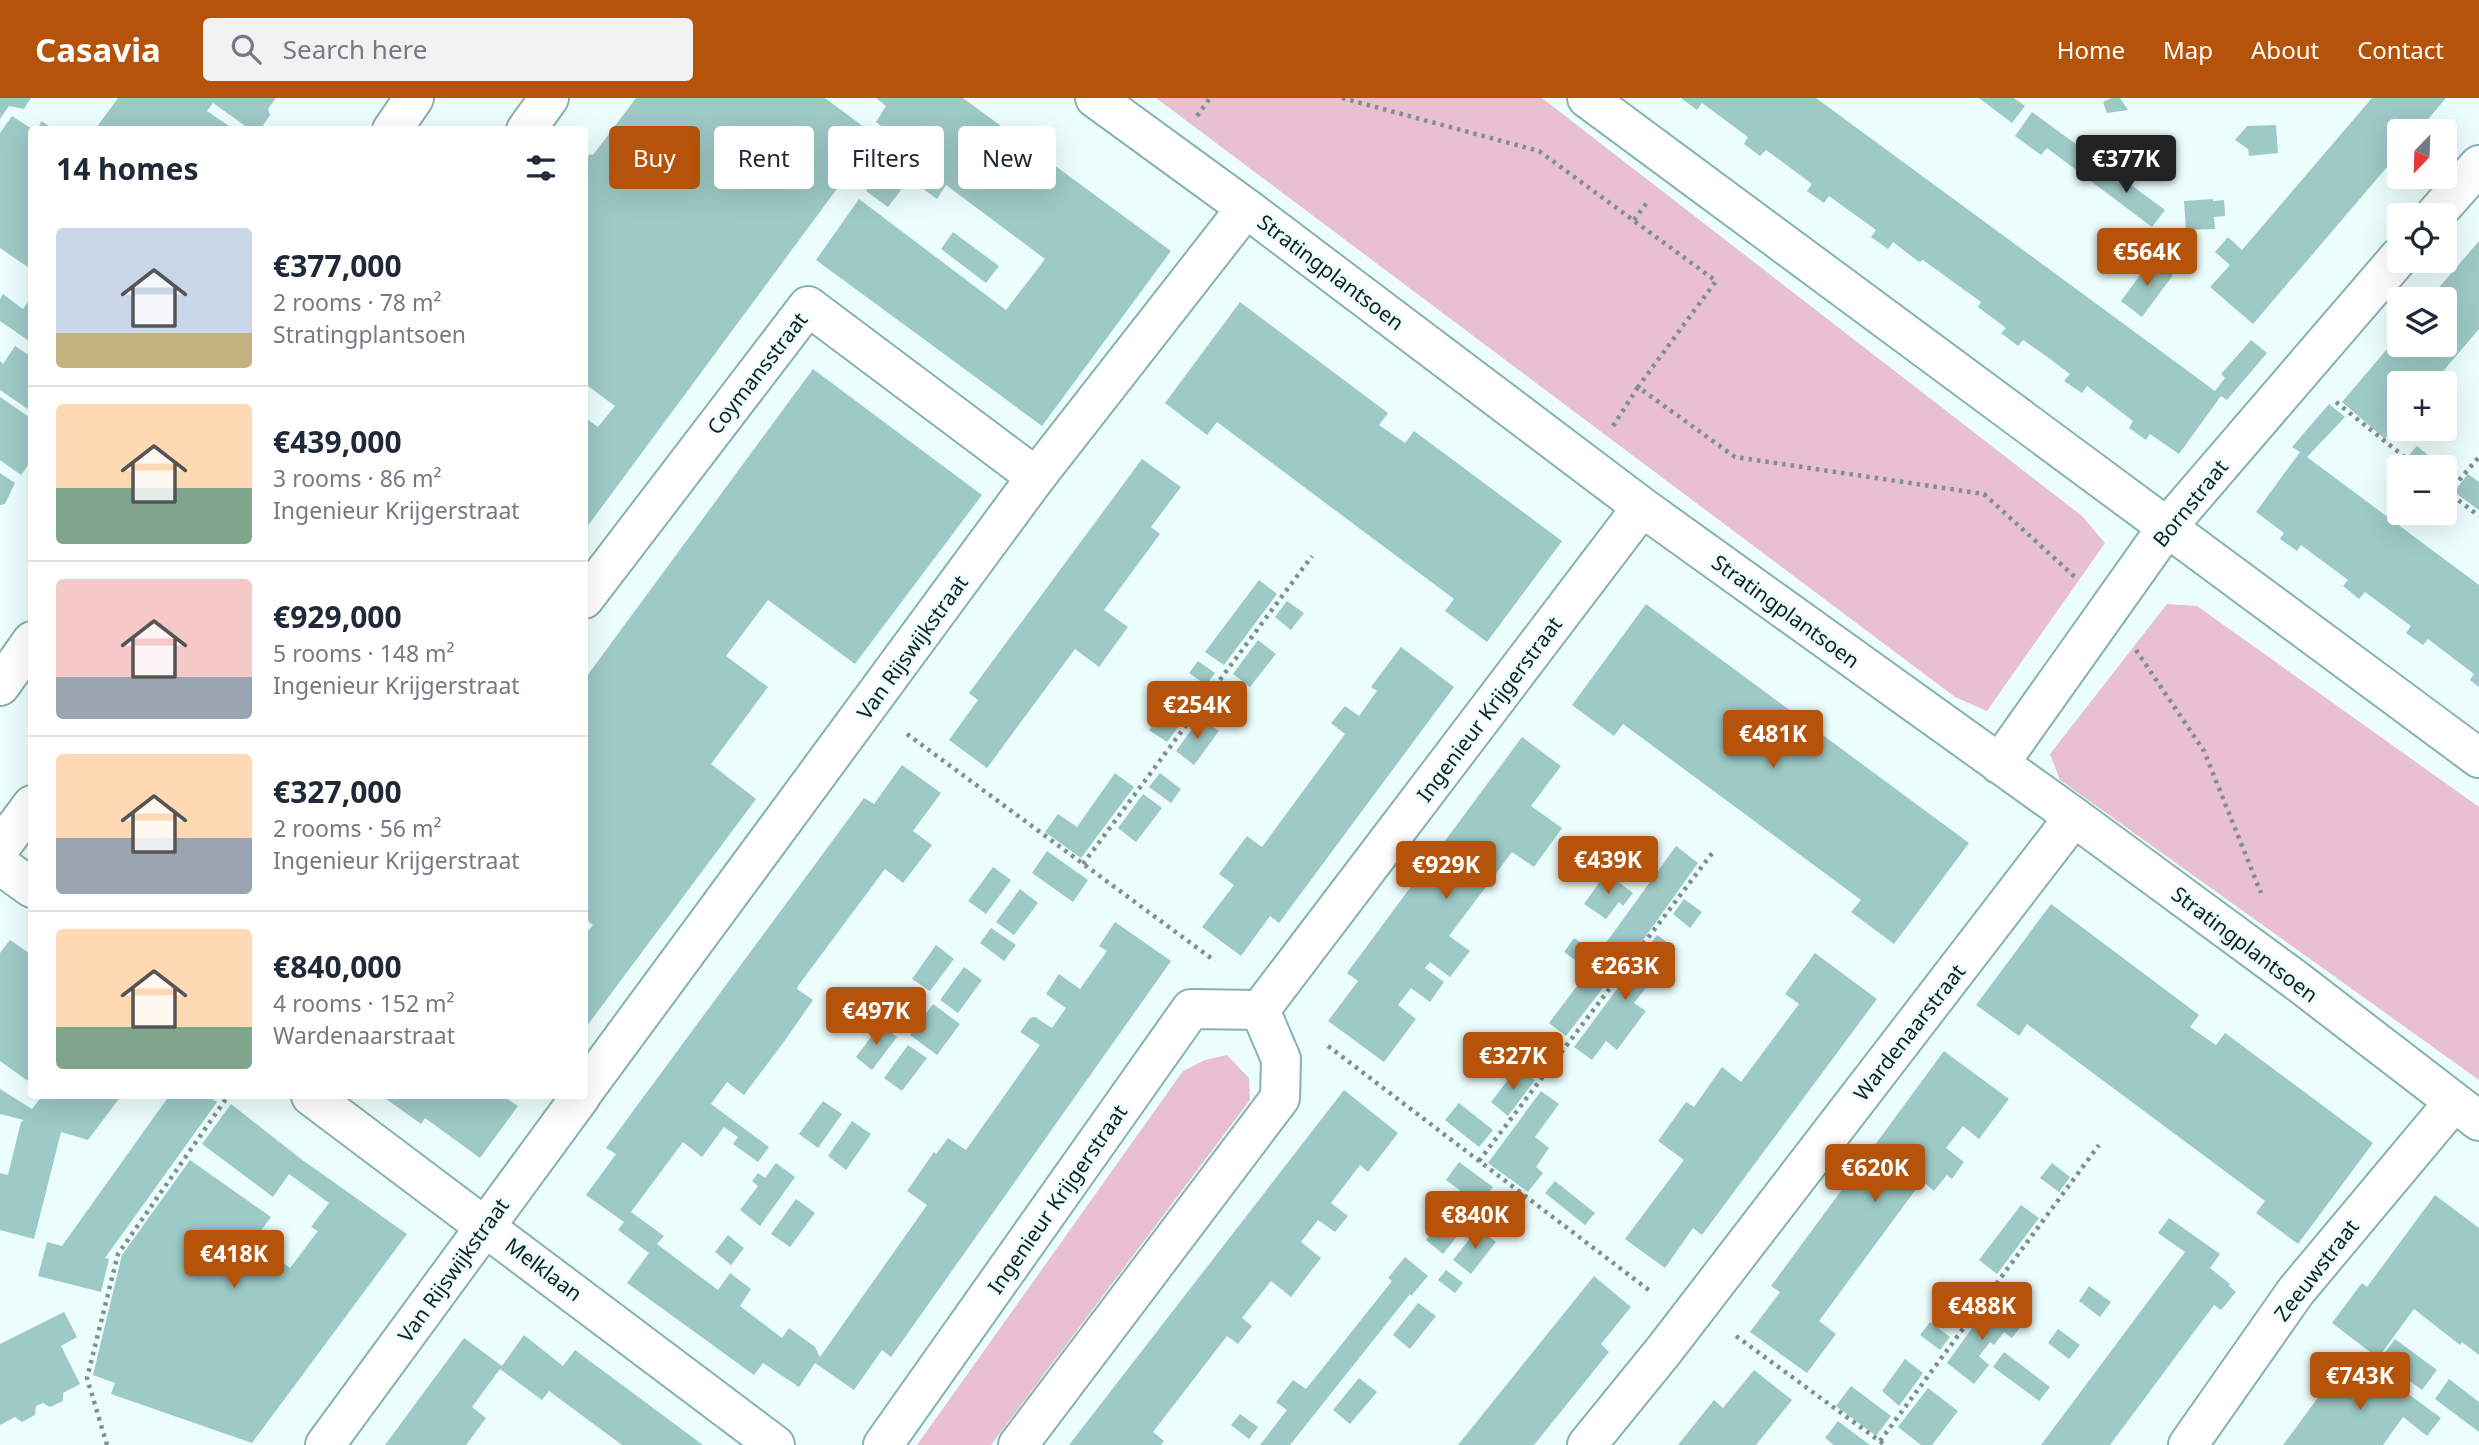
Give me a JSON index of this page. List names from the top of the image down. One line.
{"streets":{"street":["Stratingplantsoen","Coymansstraat","Bornstraat","Van Rijswijkstraat","Ingenieur Krijgerstraat","Wardenaarstraat","Melklaan","Zeeuwstraat"]},"crossings":[["Stratingplantsoen","Bornstraat"],["Stratingplantsoen","Van Rijswijkstraat"],["Stratingplantsoen","Ingenieur Krijgerstraat"],["Stratingplantsoen","Wardenaarstraat"],["Stratingplantsoen","Zeeuwstraat"],["Coymansstraat","Van Rijswijkstraat"],["Van Rijswijkstraat","Melklaan"]],"north":"bottom left","page":{"header":"Casavia","search":"Search here","nav":["Home","Map","About","Contact"],"map_buttons":["+","−"],"chip":["Buy","Rent","Filters","New"],"heading":"14 homes","price":["€377K","€564K","€254K","€481K","€439K","€929K","€263K","€497K","€327K","€620K","€840K","€418K","€488K","€743K"],"list":[{"name":"€377,000","note":"2 rooms · 78 m² · Stratingplantsoen"},{"name":"€439,000","note":"3 rooms · 86 m² · Ingenieur Krijgerstraat"},{"name":"€929,000","note":"5 rooms · 148 m² · Ingenieur Krijgerstraat"},{"name":"€327,000","note":"2 rooms · 56 m² · Ingenieur Krijgerstraat"},{"name":"€840,000","note":"4 rooms · 152 m² · Wardenaarstraat"}]}}
